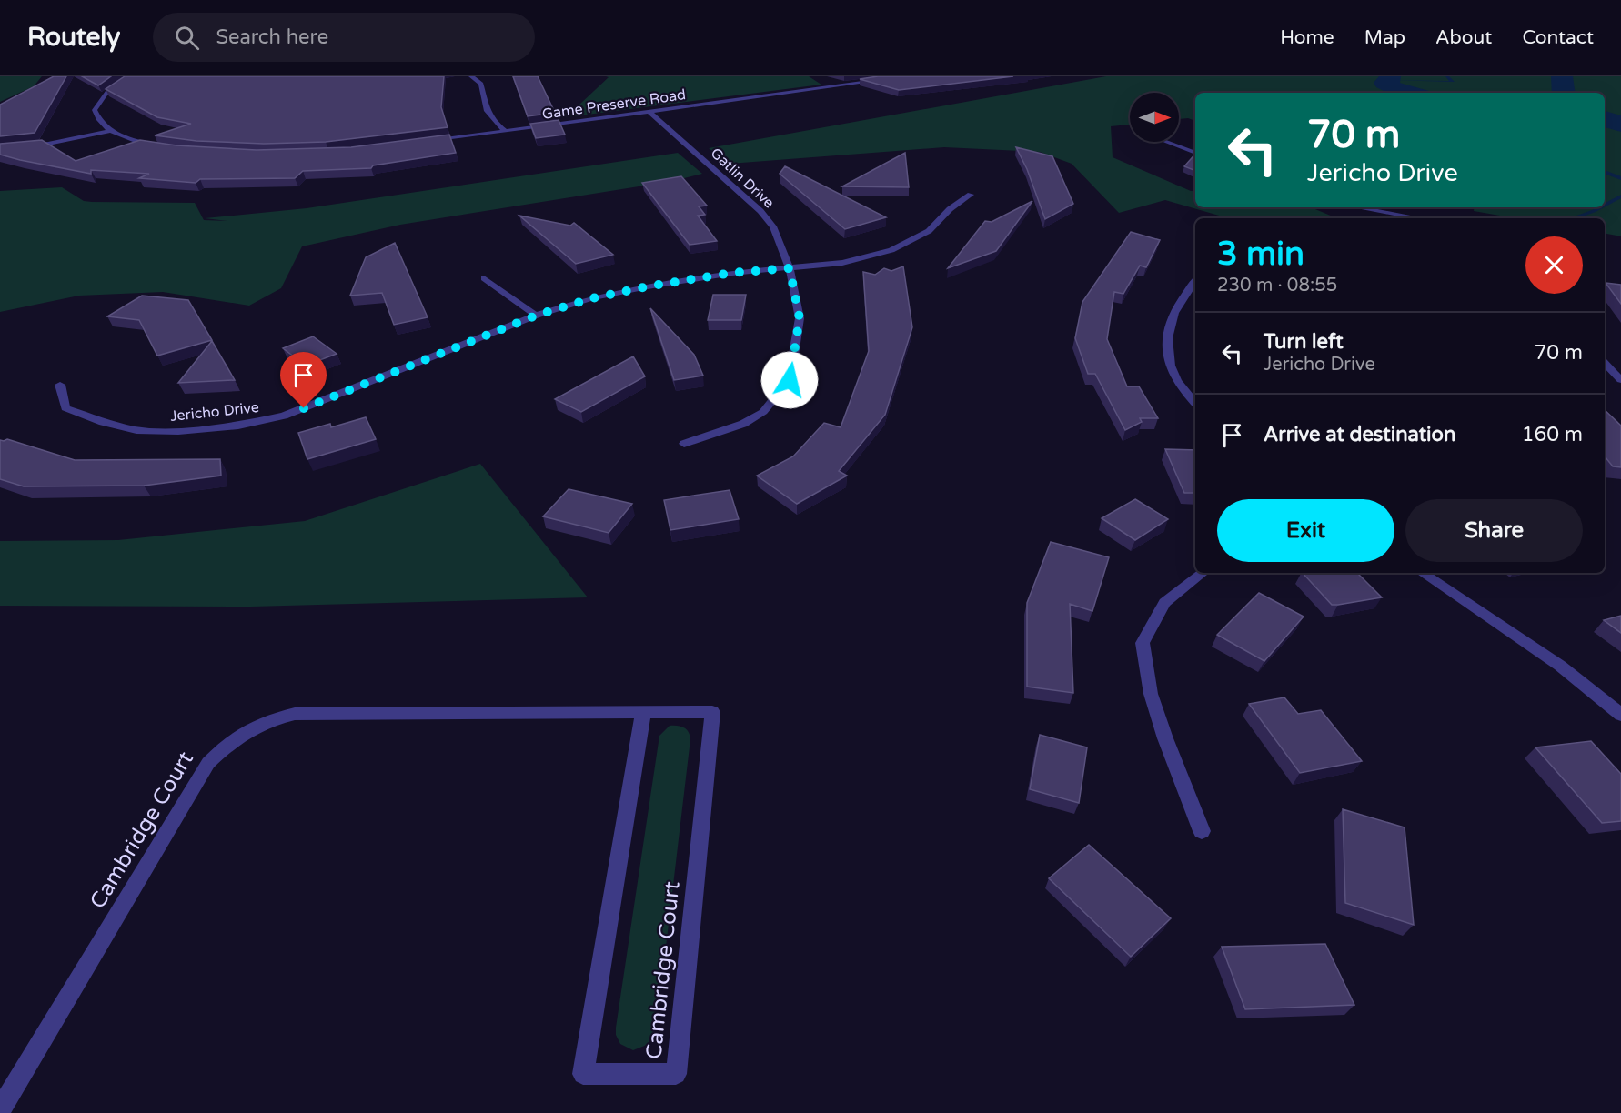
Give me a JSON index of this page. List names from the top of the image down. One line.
{"streets":{"street":["Game Preserve Road","Gatlin Drive","Jericho Drive","Cambridge Court"]},"crossings":[["Game Preserve Road","Gatlin Drive"],["Gatlin Drive","Jericho Drive"]],"north":"right","page":{"header":"Routely","search":"Search here","nav":["Home","Map","About","Contact"],"turn":["70 m","Jericho Drive"],"heading":["3 min","230 m · 08:55"],"list":[{"name":"Turn left","note":"Jericho Drive","value":"70 m"},{"name":"Arrive at destination","value":"160 m"}],"buttons":["Exit","Share"]}}
